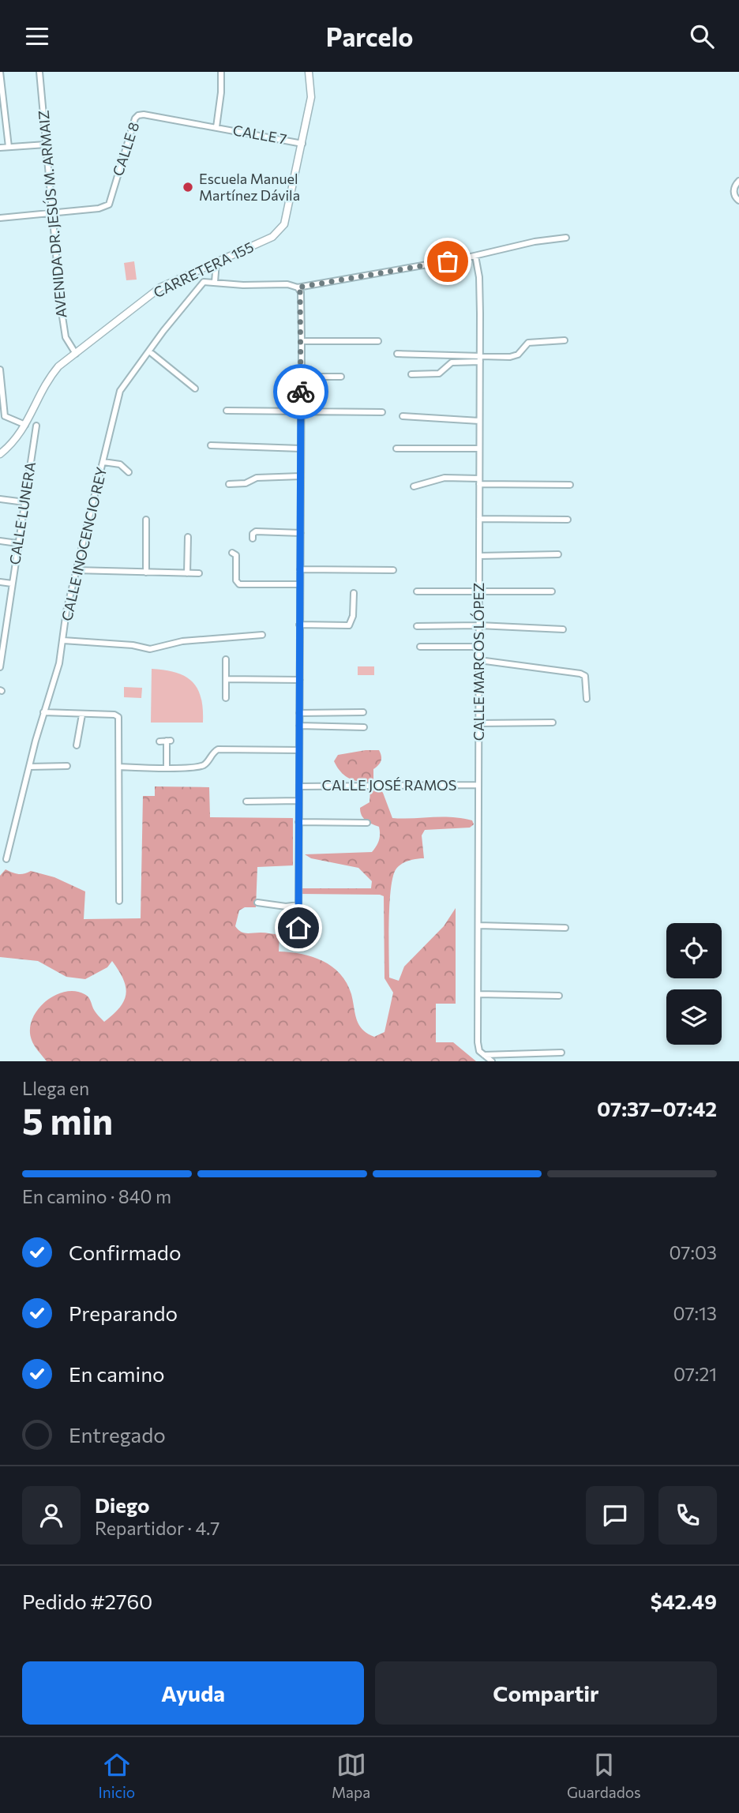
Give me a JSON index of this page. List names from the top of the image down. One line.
{"streets":{"street":["CALLE 7","CALLE 8","AVENIDA DR. JESÚS M. ARMAIZ","CARRETERA 155","CALLE LUNERA","CALLE INOCENCIO REY","CALLE MARCOS LÓPEZ","CALLE JOSÉ RAMOS"]},"crossings":[["CALLE 7","CALLE 8"],["CALLE 7","CARRETERA 155"],["CALLE 8","AVENIDA DR. JESÚS M. ARMAIZ"],["AVENIDA DR. JESÚS M. ARMAIZ","CARRETERA 155"],["CALLE MARCOS LÓPEZ","CALLE JOSÉ RAMOS"]],"places":["Escuela Manuel Martínez Dávila"],"page":{"header":"Parcelo","heading":["5 min","Llega en","07:37–07:42"],"panel":["Diego","Repartidor · 4.7","Pedido #2760","$42.49"],"bar":"En camino · 840 m","list":[["Confirmado","07:03"],["Preparando","07:13"],["En camino","07:21"],"Entregado"],"buttons":["Ayuda","Compartir"],"tabs":["Inicio","Mapa","Guardados"]}}
